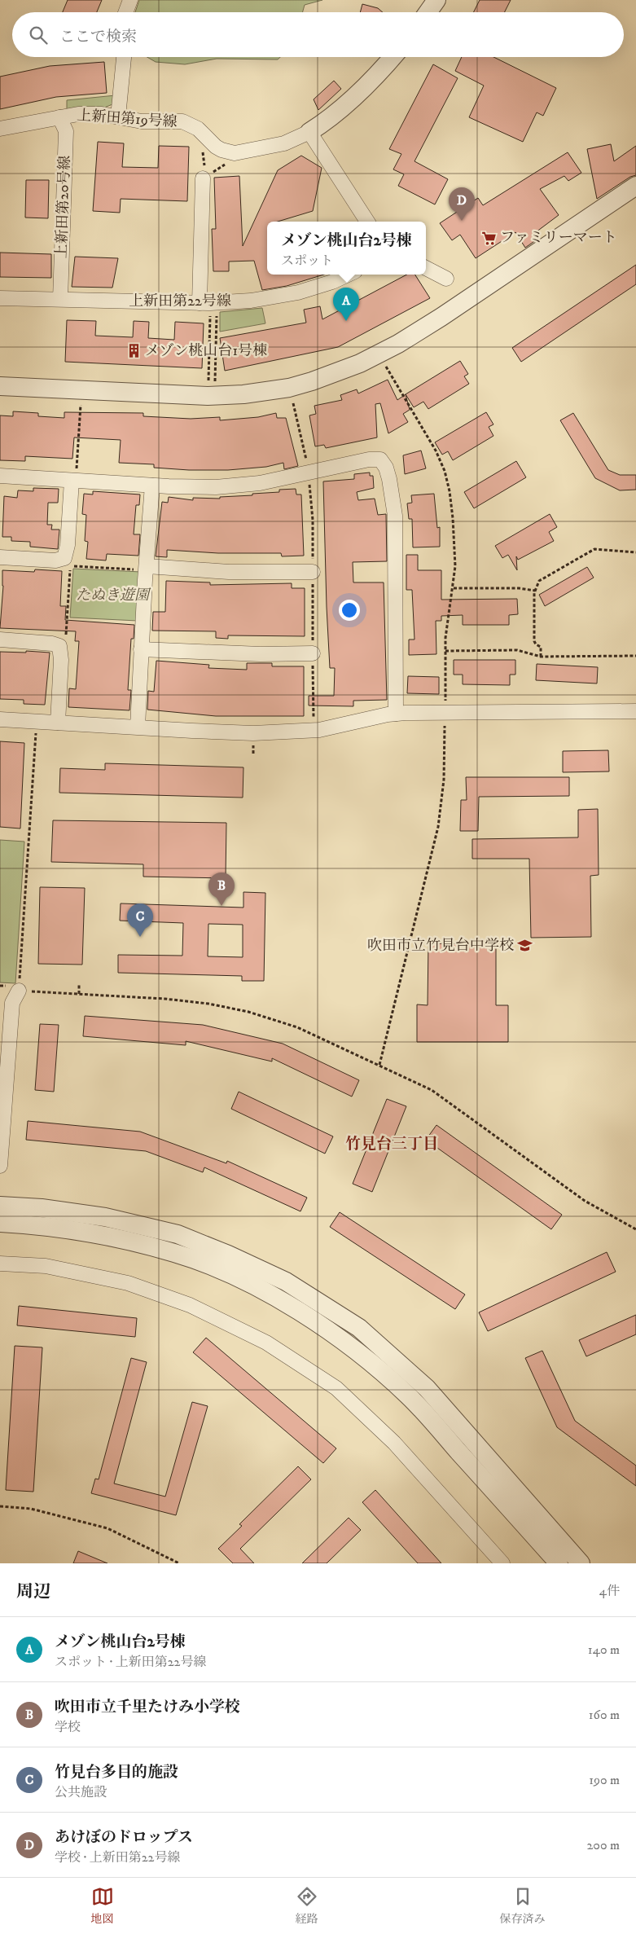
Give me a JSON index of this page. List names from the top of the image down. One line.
{"streets":{"street":["上新田第19号線","上新田第20号線","上新田第22号線"]},"crossings":[["上新田第19号線","上新田第20号線"],["上新田第20号線","上新田第22号線"]],"districts":["竹見台三丁目"],"parks":["たぬき遊園"],"places":{"supermarket":["ファミリーマート"],"building":["メゾン桃山台1号棟"],"school or university":["吹田市立竹見台中学校"]},"page":{"search":"ここで検索","pins":["D","A","B","C"],"popup":["メゾン桃山台2号棟","スポット"],"heading":["周辺","4件"],"list":[{"mark":"A","name":"メゾン桃山台2号棟","note":"スポット · 上新田第22号線","value":"140 m"},{"mark":"B","name":"吹田市立千里たけみ小学校","note":"学校","value":"160 m"},{"mark":"C","name":"竹見台多目的施設","note":"公共施設","value":"190 m"},{"mark":"D","name":"あけぼのドロップス","note":"学校 · 上新田第22号線","value":"200 m"}],"nav":["地図","経路","保存済み"]}}
